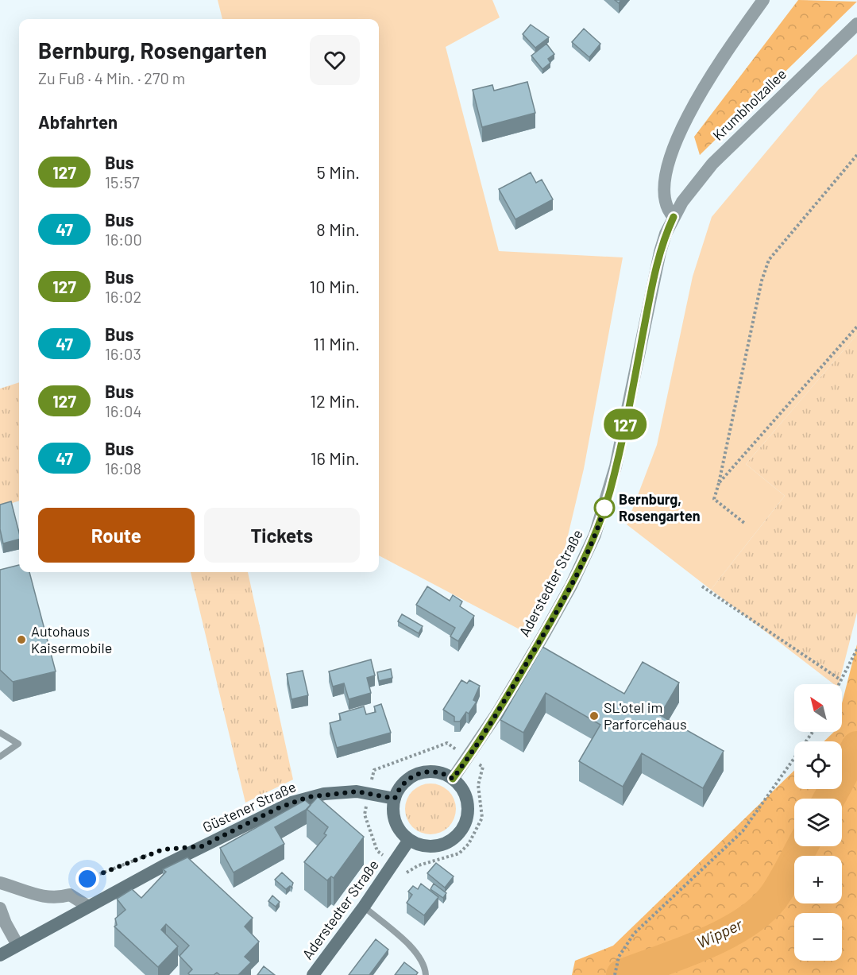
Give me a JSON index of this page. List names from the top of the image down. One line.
{"streets":{"main road":["Aderstedter Straße","Güstener Straße"],"street":["Krumbholzallee"]},"crossings":[["Krumbholzallee","Aderstedter Straße"],["Aderstedter Straße","Güstener Straße"]],"water":["Wipper"],"places":["Bernburg, Rosengarten","Autohaus Kaisermobile","SL'otel im Parforcehaus"],"lines":["bus line 127"],"north":"top left","page":{"on_map":"127","heading":[["Bernburg, Rosengarten","Zu Fuß · 4 Min. · 270 m"],"Abfahrten"],"list":[{"mark":"127","name":"Bus","note":"15:57","value":"5 Min."},{"mark":"47","name":"Bus","note":"16:00","value":"8 Min."},{"mark":"127","name":"Bus","note":"16:02","value":"10 Min."},{"mark":"47","name":"Bus","note":"16:03","value":"11 Min."},{"mark":"127","name":"Bus","note":"16:04","value":"12 Min."},{"mark":"47","name":"Bus","note":"16:08","value":"16 Min."}],"buttons":["Route","Tickets"],"map_buttons":["+","−"]}}
